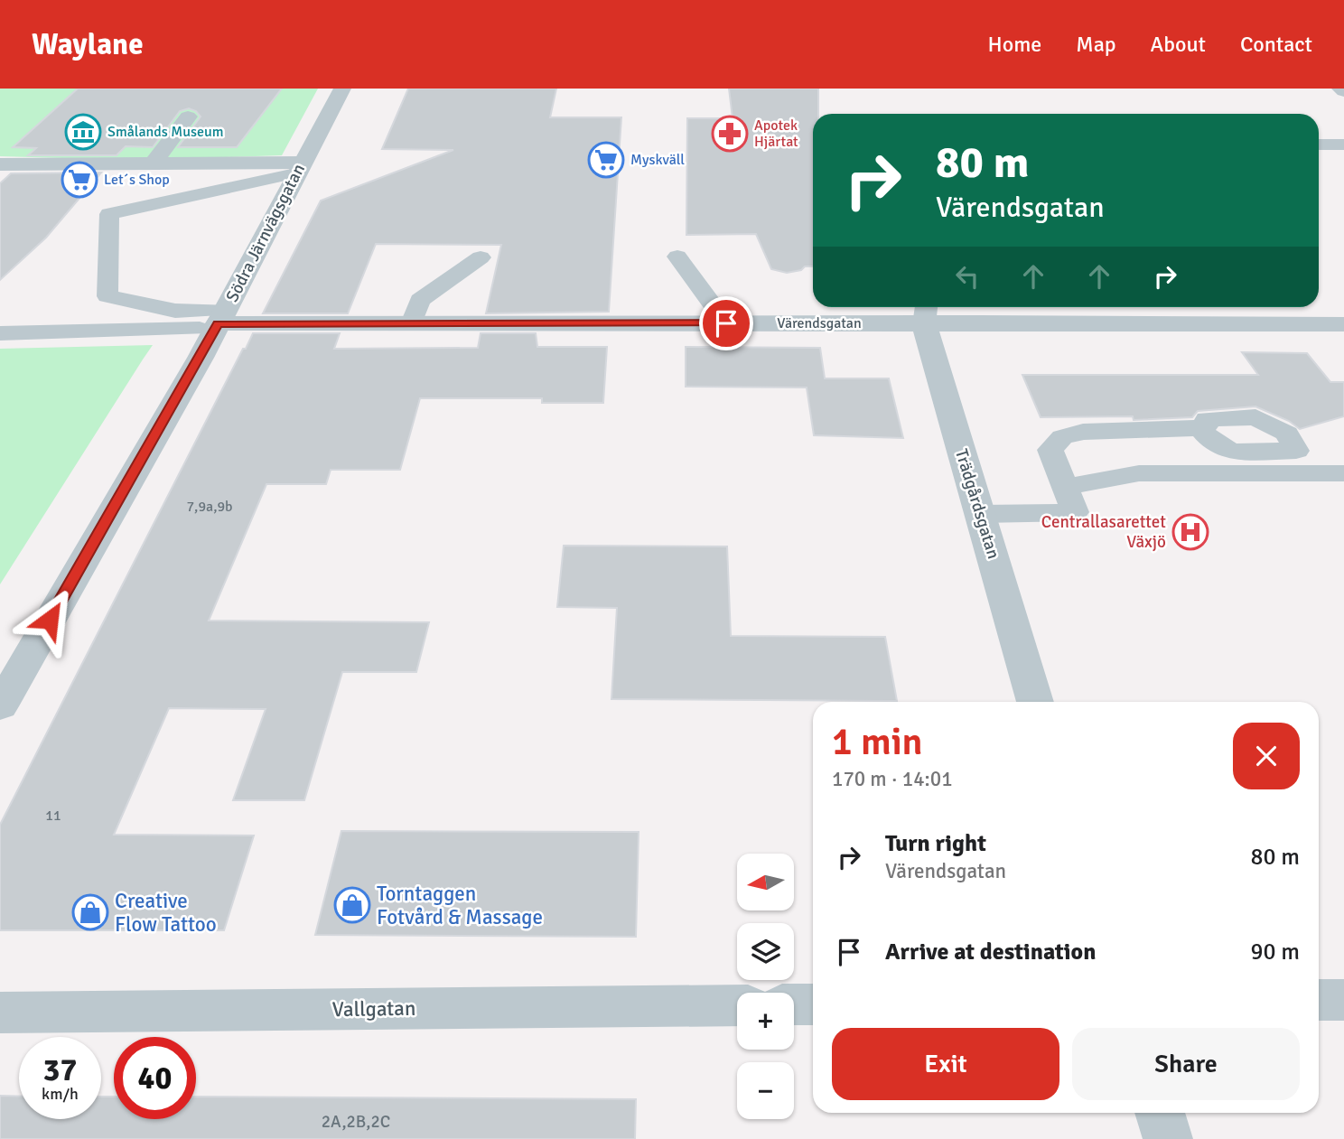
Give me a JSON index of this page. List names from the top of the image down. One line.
{"streets":{"street":["Södra Järnvägsgatan","Värendsgatan","Trädgårdsgatan","Vallgatan"]},"crossings":[["Södra Järnvägsgatan","Värendsgatan"],["Värendsgatan","Trädgårdsgatan"]],"places":{"museum":["Smålands Museum"],"pharmacy":["Apotek Hjärtat"],"supermarket":["Myskväll","Let´s Shop"],"hospital":["Centrallasarettet Växjö"],"shop":["Torntaggen Fotvård & Massage","Creative Flow Tattoo"]},"house_numbers":["7,9a,9b","11","2A,2B,2C"],"north":"left","page":{"header":"Waylane","nav":["Home","Map","About","Contact"],"turn":["80 m","Värendsgatan"],"heading":["1 min","170 m · 14:01"],"list":[{"name":"Turn right","note":"Värendsgatan","value":"80 m"},{"name":"Arrive at destination","value":"90 m"}],"map_buttons":["+","−"],"buttons":["Exit","Share"],"speed":"37 km/h","limit":"40"}}
